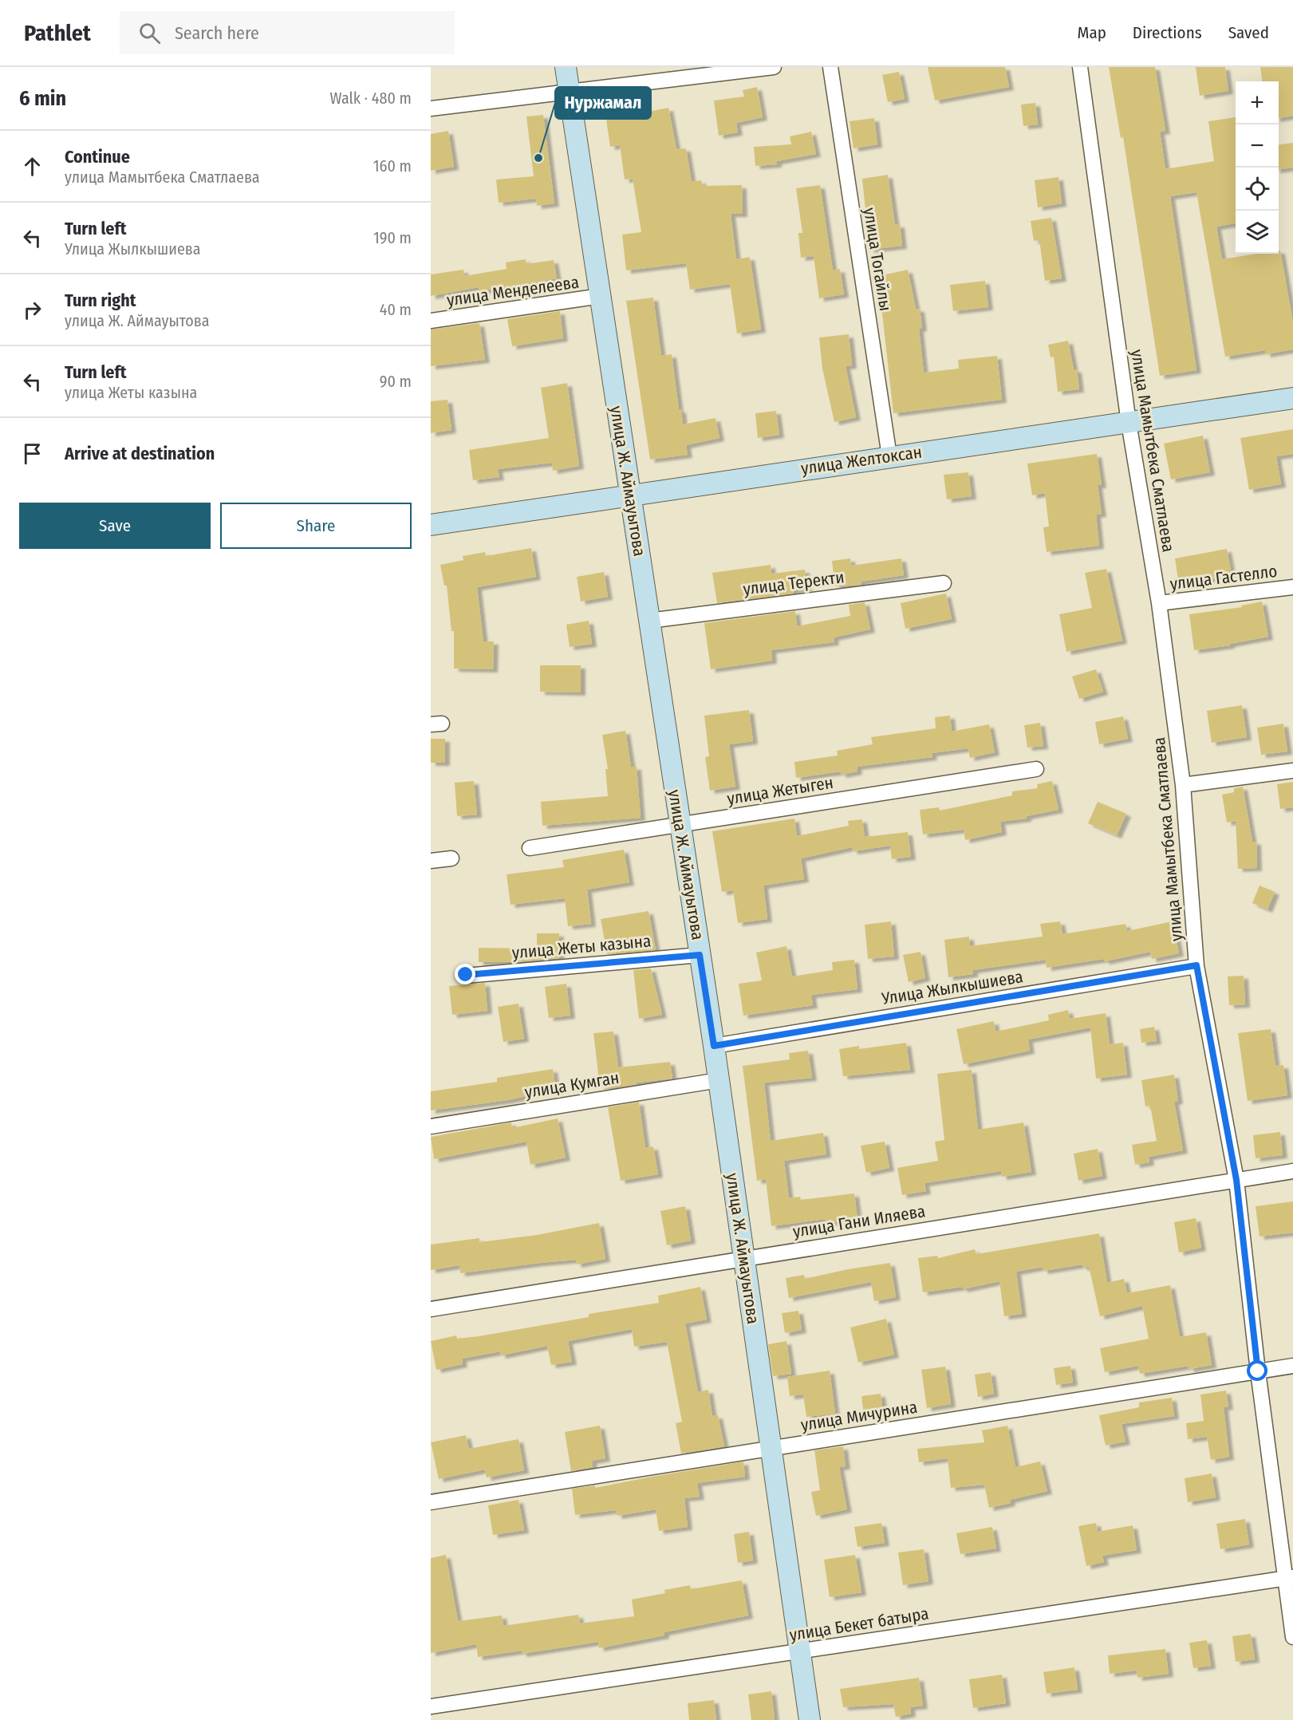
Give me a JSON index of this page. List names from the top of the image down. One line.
{"streets":{"street":["улица Тогайлы","улица Менделеева","улица Мамытбека Сматлаева","улица Желтоксан","улица Ж. Аймауытова","улица Гастелло","улица Теректи","улица Жетыген","улица Жеты казына","Улица Жылкышиева","улица Кумган","улица Гани Иляева","улица Мичурина","улица Бекет батыра"]},"crossings":[["улица Тогайлы","улица Желтоксан"],["улица Менделеева","улица Ж. Аймауытова"],["улица Мамытбека Сматлаева","улица Желтоксан"],["улица Мамытбека Сматлаева","улица Гастелло"],["улица Мамытбека Сматлаева","Улица Жылкышиева"],["улица Мамытбека Сматлаева","улица Гани Иляева"],["улица Мамытбека Сматлаева","улица Мичурина"],["улица Мамытбека Сматлаева","улица Бекет батыра"],["улица Желтоксан","улица Ж. Аймауытова"],["улица Ж. Аймауытова","улица Теректи"],["улица Ж. Аймауытова","улица Жетыген"],["улица Ж. Аймауытова","улица Жеты казына"],["улица Ж. Аймауытова","Улица Жылкышиева"],["улица Ж. Аймауытова","улица Кумган"],["улица Ж. Аймауытова","улица Гани Иляева"],["улица Ж. Аймауытова","улица Мичурина"],["улица Ж. Аймауытова","улица Бекет батыра"]],"places":["Нуржамал"],"page":{"header":"Pathlet","search":"Search here","nav":["Map","Directions","Saved"],"heading":["6 min","Walk · 480 m"],"map_buttons":["+","−"],"list":[["Continue","улица Мамытбека Сматлаева","160 m"],["Turn left","Улица Жылкышиева","190 m"],["Turn right","улица Ж. Аймауытова","40 m"],["Turn left","улица Жеты казына","90 m"],"Arrive at destination"],"buttons":["Save","Share"]}}
